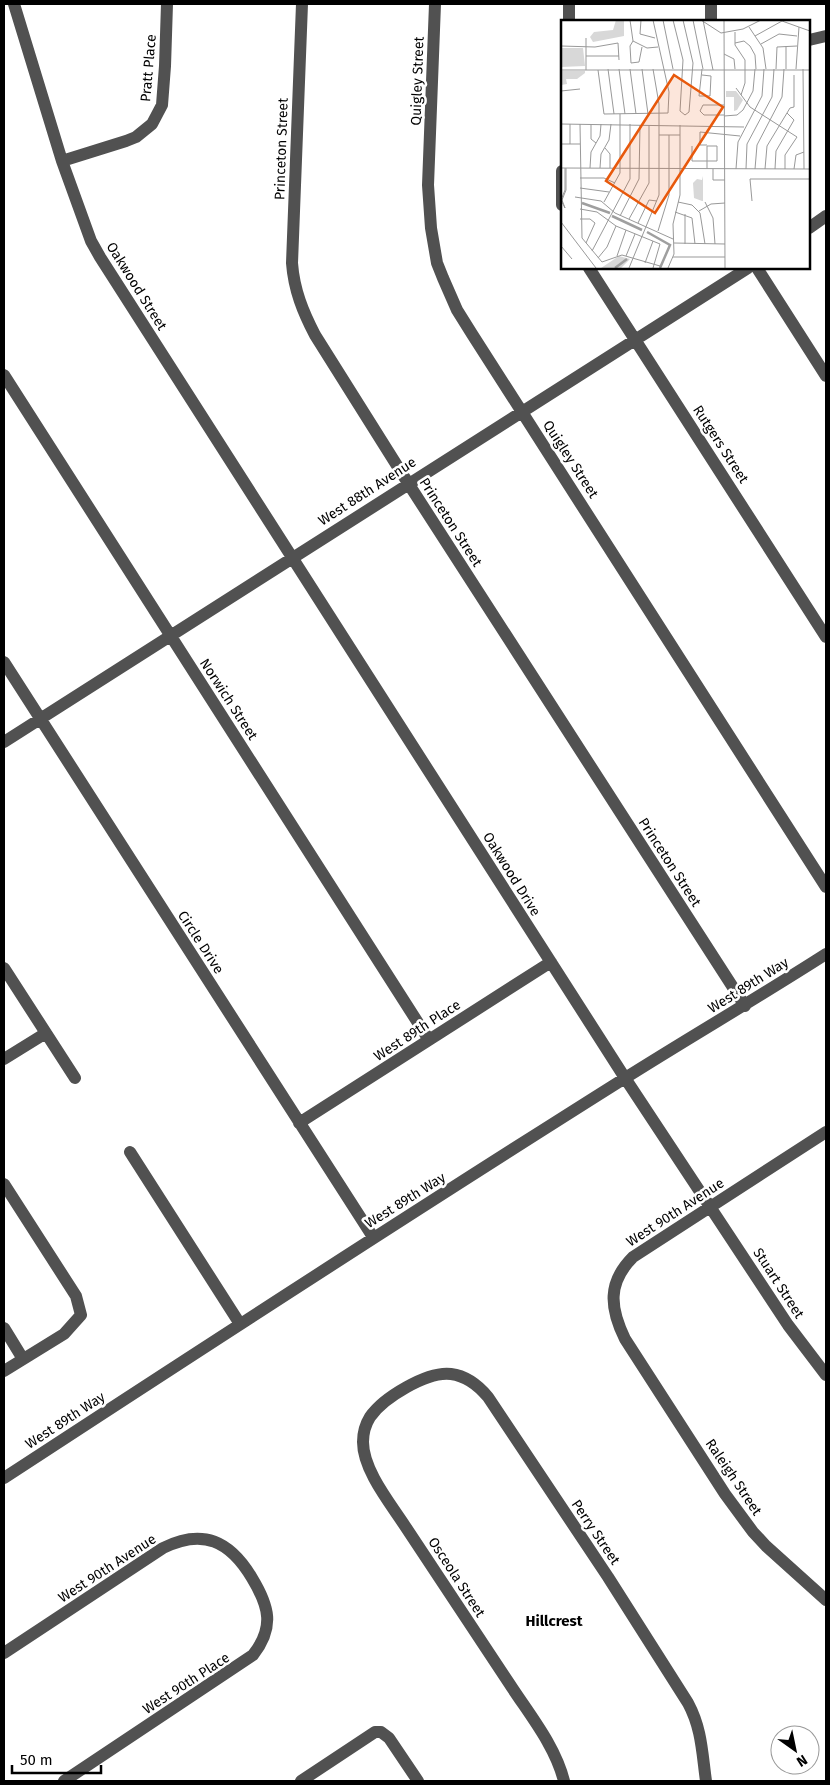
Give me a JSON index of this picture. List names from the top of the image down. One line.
{"streets":{"street":["Pratt Place","Quigley Street","Princeton Street","Oakwood Street","Rutgers Street","West 88th Avenue","Norwich Street","Oakwood Drive","Circle Drive","West 89th Way","West 89th Place","West 90th Avenue","Stuart Street","Raleigh Street","Perry Street","Osceola Street","West 90th Place"]},"crossings":[["Pratt Place","Oakwood Street"],["Quigley Street","West 88th Avenue"],["Princeton Street","West 88th Avenue"],["Princeton Street","West 89th Way"],["Oakwood Street","West 88th Avenue"],["Oakwood Street","Oakwood Drive"],["Rutgers Street","West 88th Avenue"],["West 88th Avenue","Norwich Street"],["West 88th Avenue","Oakwood Drive"],["West 88th Avenue","Circle Drive"],["Norwich Street","West 89th Place"],["Oakwood Drive","West 89th Way"],["Oakwood Drive","West 89th Place"],["Oakwood Drive","West 90th Avenue"],["Oakwood Drive","Stuart Street"],["Circle Drive","West 89th Way"],["Circle Drive","West 89th Place"],["West 90th Avenue","Stuart Street"],["West 90th Avenue","Raleigh Street"],["West 90th Avenue","West 90th Place"],["Perry Street","Osceola Street"]],"districts":["Hillcrest"],"scale_bar":"50 m","north":"bottom right"}
